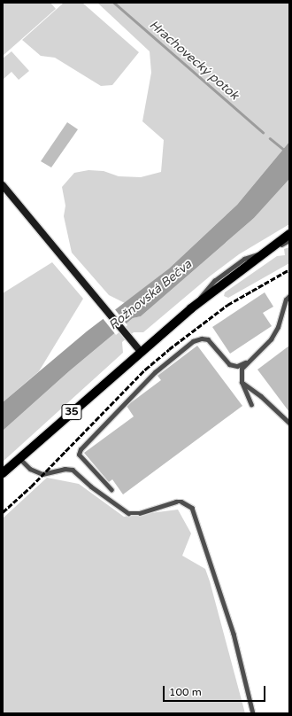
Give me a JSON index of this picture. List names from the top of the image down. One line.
{"streets":{"main road":["35"]},"water":["Hrachovecký potok","Rožnovská Bečva"],"scale_bar":"100 m"}
